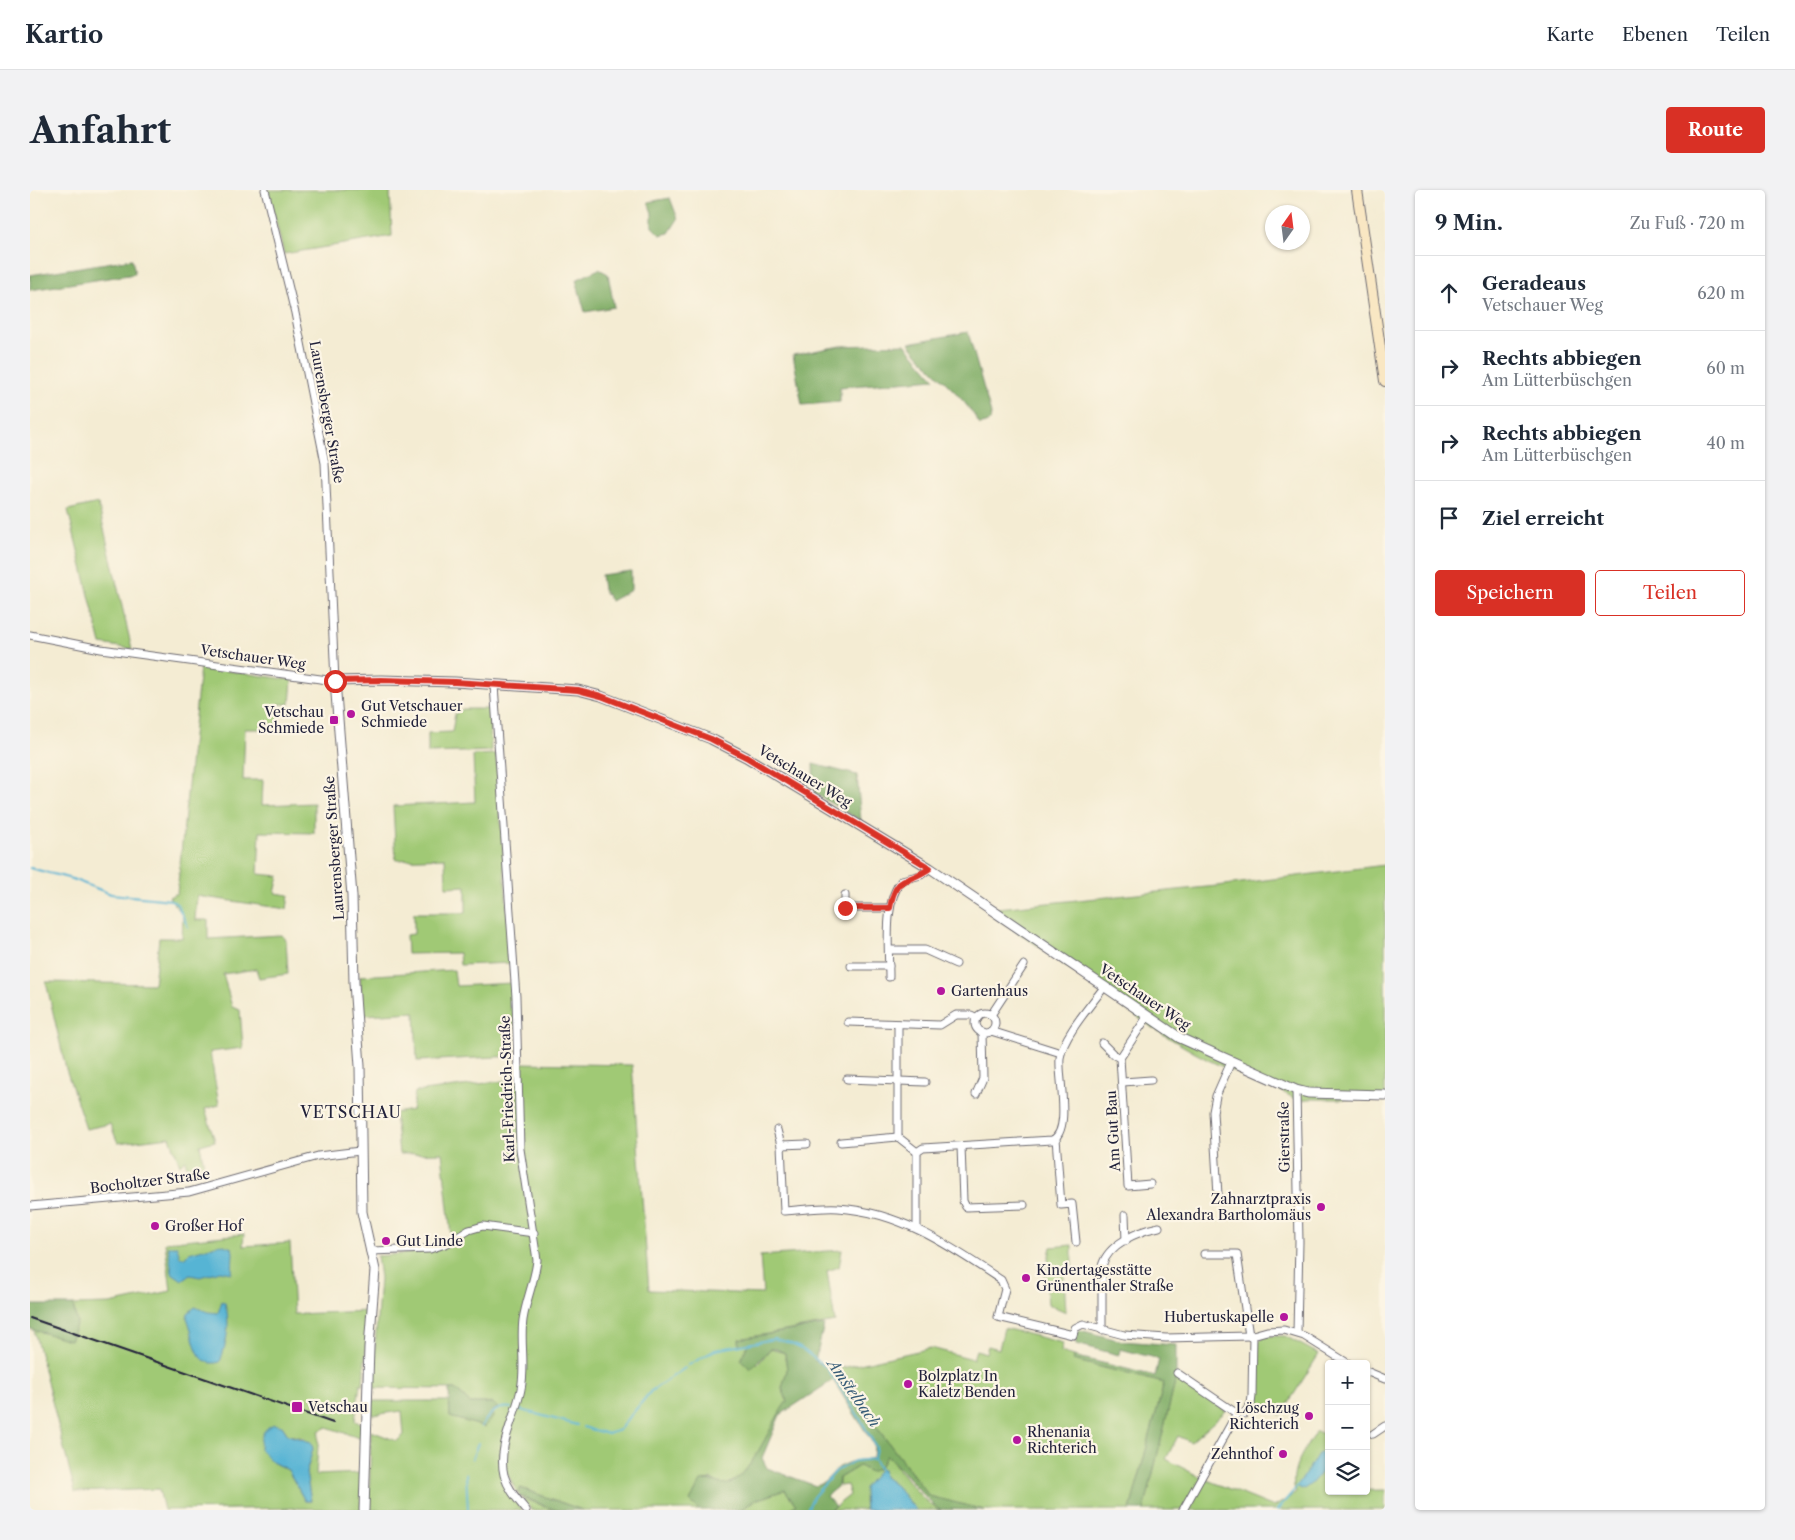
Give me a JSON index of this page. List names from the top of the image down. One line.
{"streets":{"street":["Laurensberger Straße","Vetschauer Weg","Karl-Friedrich-Straße","Am Gut Bau","Gierstraße","Bocholtzer Straße"]},"crossings":[["Laurensberger Straße","Vetschauer Weg"],["Laurensberger Straße","Bocholtzer Straße"],["Vetschauer Weg","Karl-Friedrich-Straße"],["Vetschauer Weg","Gierstraße"]],"districts":["VETSCHAU"],"water":["Amstelbach"],"places":{"other":["Gut Vetschauer Schmiede","Gartenhaus","Zahnarztpraxis Alexandra Bartholomäus","Großer Hof","Gut Linde","Kindertagesstätte Grünenthaler Straße","Hubertuskapelle","Bolzplatz In Kaletz Benden","Löschzug Richterich","Rhenania Richterich","Zehnthof"],"transit":["Vetschau Schmiede","Vetschau"]},"north":"top","page":{"header":"Kartio","nav":["Karte","Ebenen","Teilen"],"buttons":["Route",["Speichern","Teilen"]],"title":"Anfahrt","heading":["9 Min.","Zu Fuß · 720 m"],"list":[["Geradeaus","Vetschauer Weg","620 m"],["Rechts abbiegen","Am Lütterbüschgen","60 m"],["Rechts abbiegen","Am Lütterbüschgen","40 m"],"Ziel erreicht"],"map_buttons":["+","−"]}}
